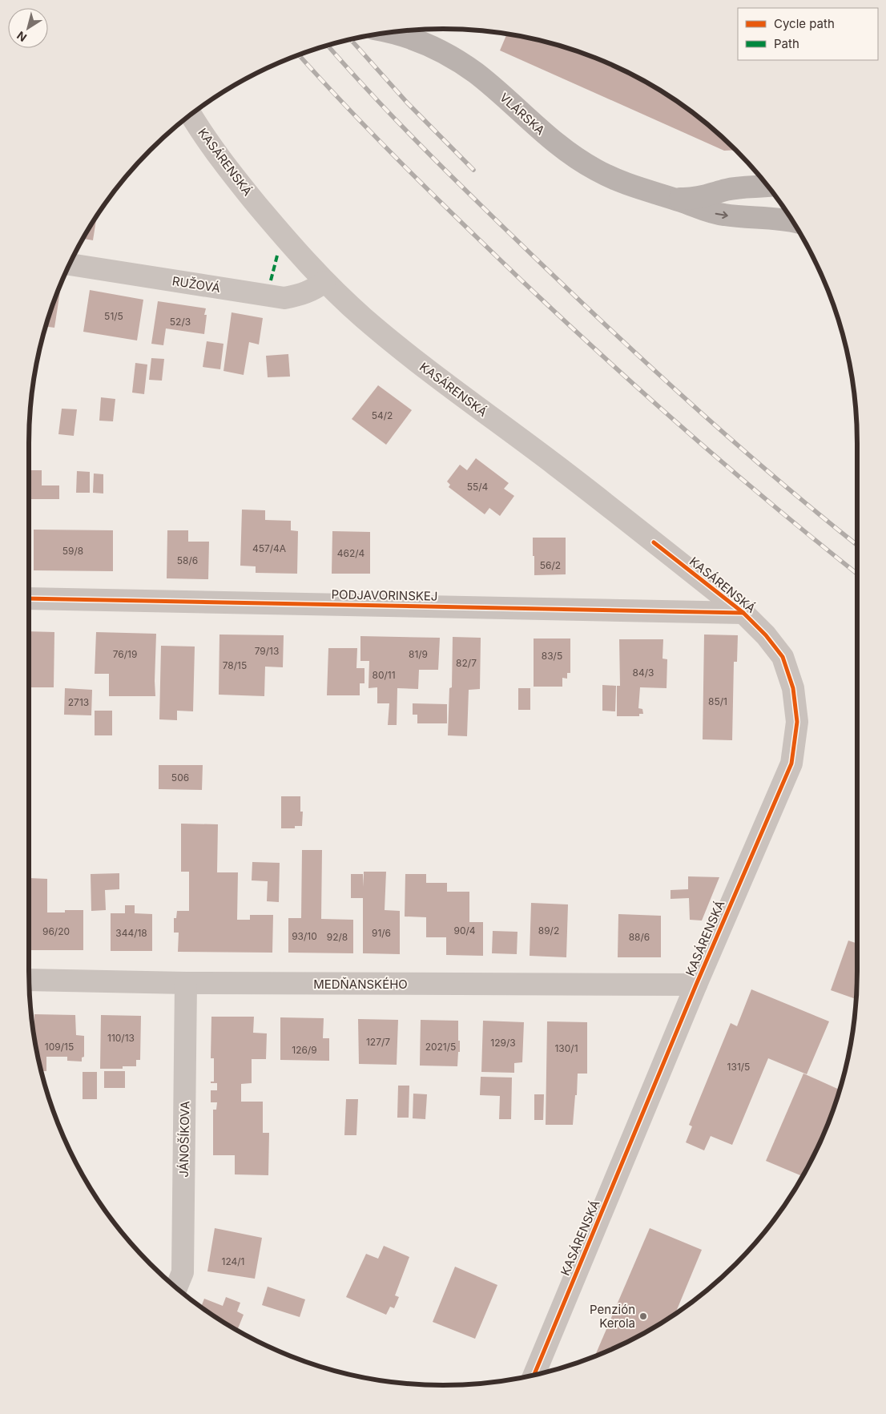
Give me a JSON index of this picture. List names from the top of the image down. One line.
{"streets":{"main road":["VLÁRSKA"],"street":["KASÁRENSKÁ","RUŽOVÁ","PODJAVORINSKEJ","MEDŇANSKÉHO","JÁNOŠÍKOVA"]},"crossings":[["KASÁRENSKÁ","RUŽOVÁ"],["KASÁRENSKÁ","PODJAVORINSKEJ"],["KASÁRENSKÁ","MEDŇANSKÉHO"],["MEDŇANSKÉHO","JÁNOŠÍKOVA"]],"places":["Penzión Kerola"],"house_numbers":["51/5","52/3","54/2","55/4","457/4A","59/8","462/4","58/6","56/2","79/13","76/19","81/9","83/5","82/7","78/15","84/3","80/11","85/1","2713","506","90/4","89/2","96/20","344/18","91/6","93/10","92/8","88/6","110/13","127/7","129/3","109/15","2021/5","130/1","126/9","131/5","124/1"],"legend":["Cycle path","Path"],"north":"bottom left"}
